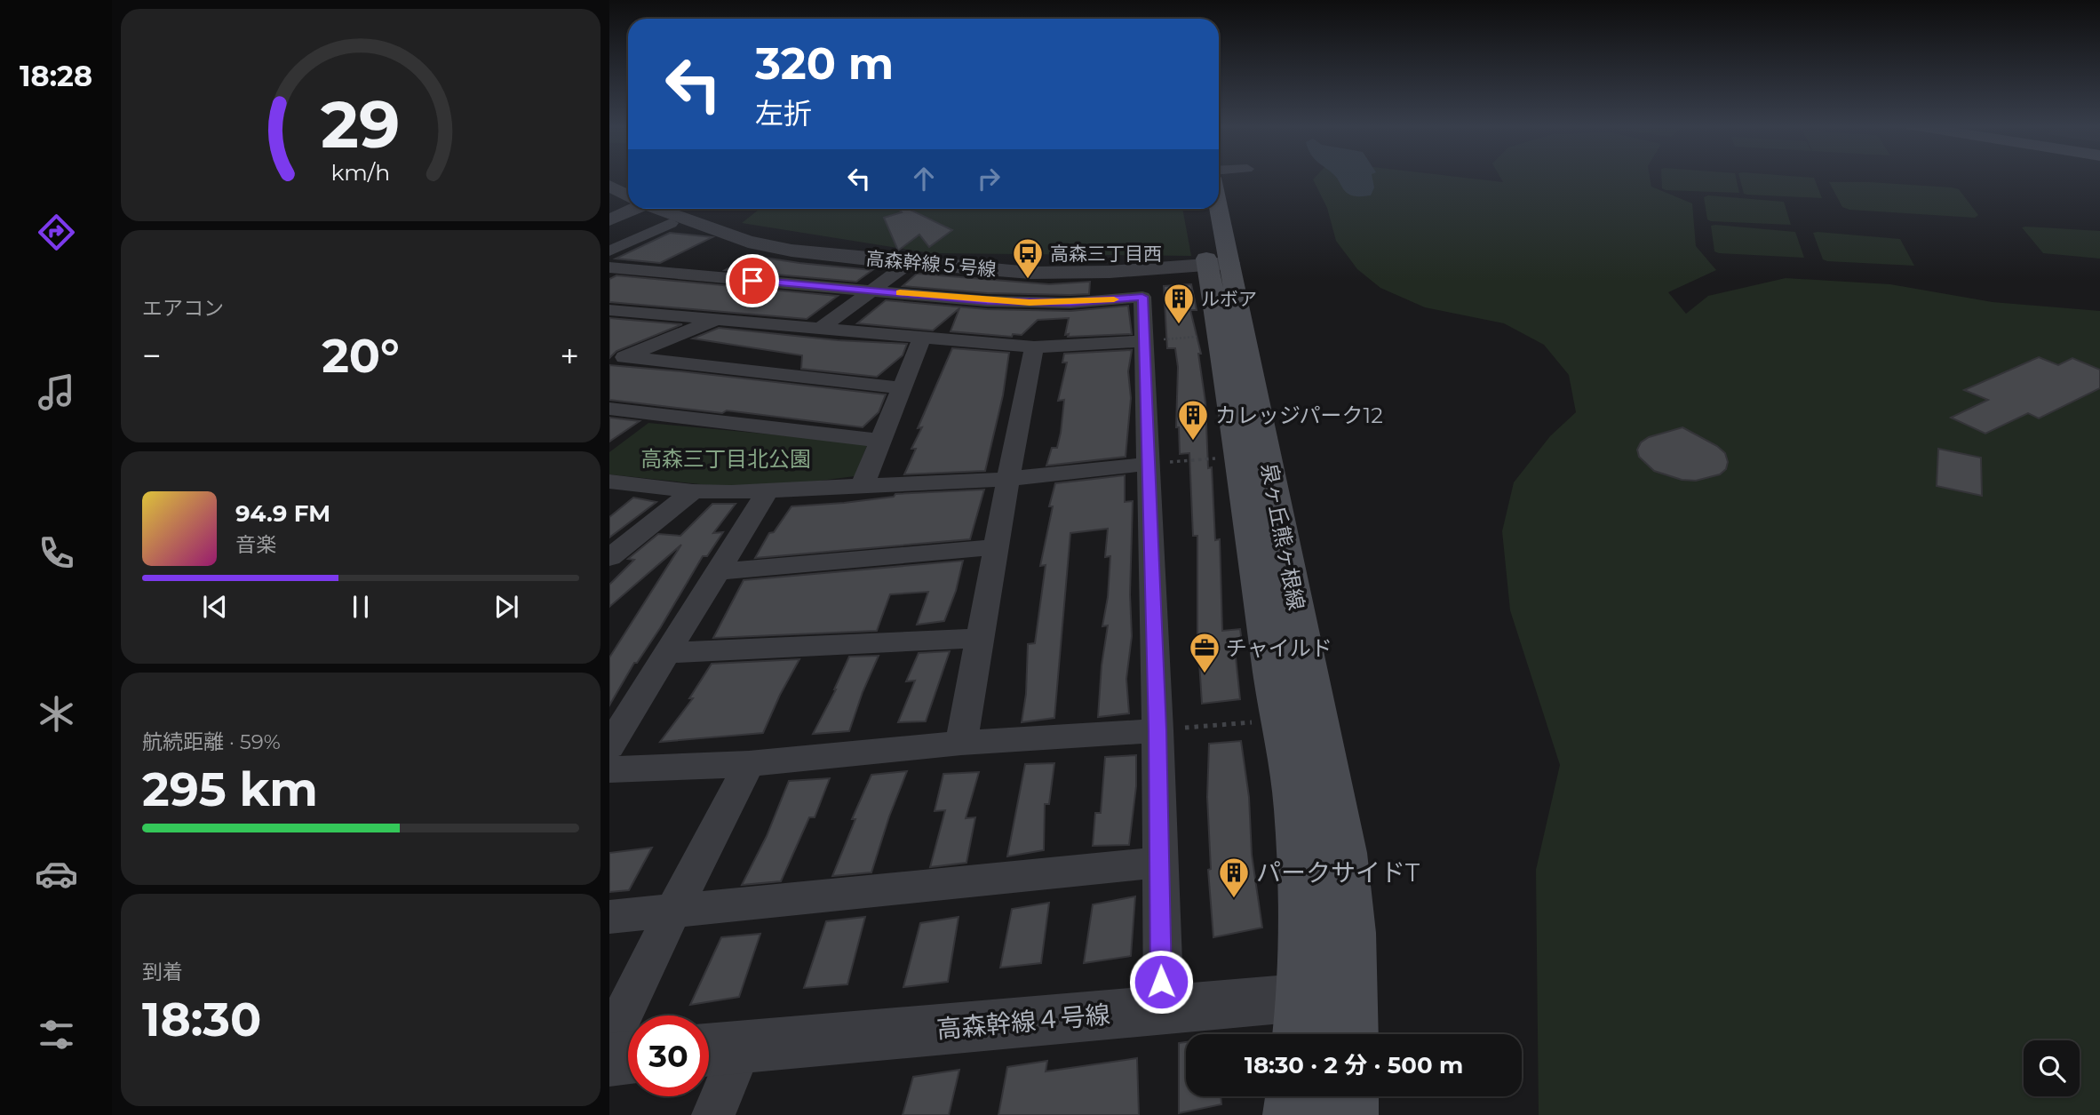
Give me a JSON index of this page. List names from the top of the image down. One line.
{"streets":{"main road":["泉ヶ丘熊ヶ根線"],"street":["高森幹線５号線","高森幹線４号線"]},"crossings":[["高森幹線５号線","泉ヶ丘熊ヶ根線"],["泉ヶ丘熊ヶ根線","高森幹線４号線"]],"parks":["高森三丁目北公園"],"places":{"bus stop":["高森三丁目西"],"building":["ルボア","カレッジパーク12","パークサイドT"],"office":["チャイルド"]},"page":{"tabs":"18:28","turn":["320 m","左折"],"tile":["エアコン",["航続距離 · 59%","295 km"],["到着","18:30"]],"heat":["−","20°","+"],"song":["94.9 FM","音楽"],"limit":"30","trip":"18:30 · 2 分 · 500 m","gauge":["29","km/h"]}}
